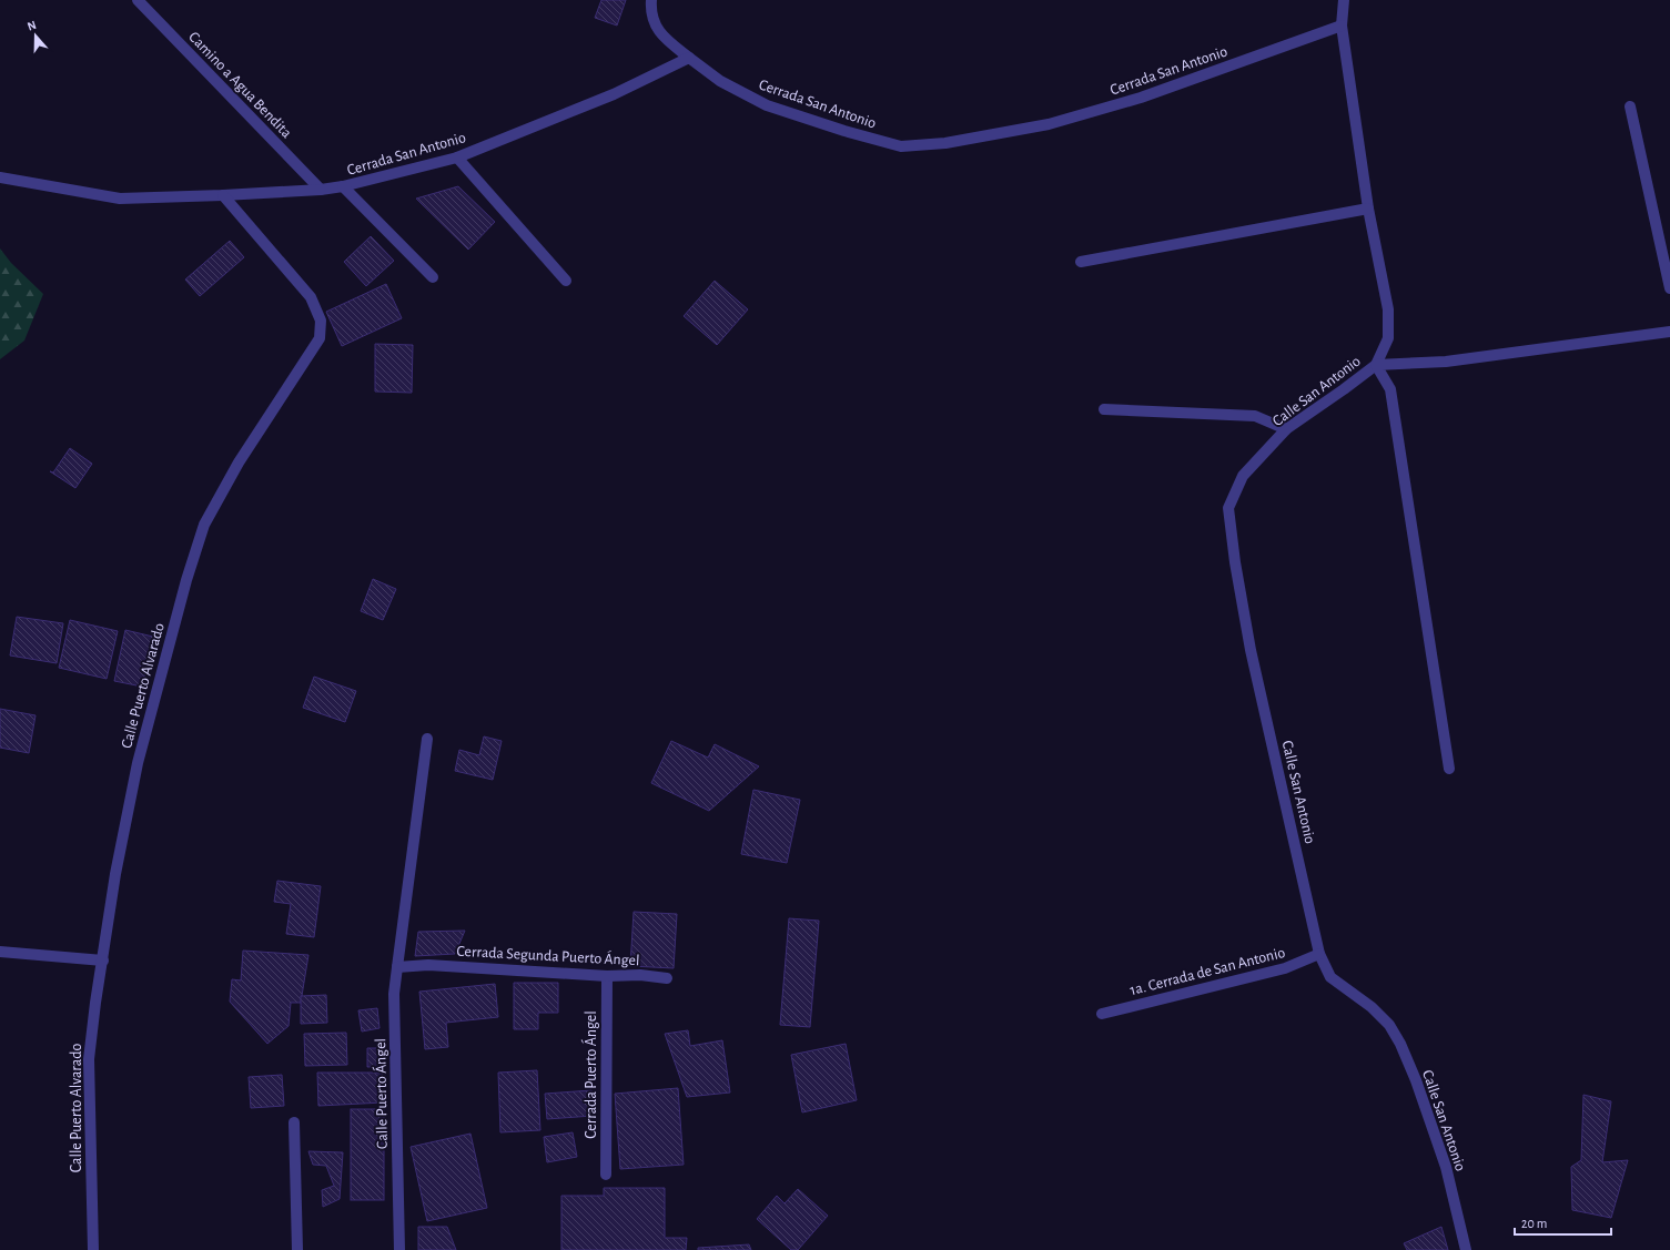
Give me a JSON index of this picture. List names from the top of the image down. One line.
{"streets":{"street":["Cerrada San Antonio","Camino a Agua Bendita","Calle San Antonio","Calle Puerto Alvarado","Cerrada Segunda Puerto Ángel","1a. Cerrada de San Antonio","Cerrada Puerto Ángel","Calle Puerto Ángel"]},"crossings":[["Cerrada San Antonio","Camino a Agua Bendita"],["Cerrada San Antonio","Calle San Antonio"],["Cerrada San Antonio","Calle Puerto Alvarado"],["Calle San Antonio","1a. Cerrada de San Antonio"],["Cerrada Segunda Puerto Ángel","Cerrada Puerto Ángel"],["Cerrada Segunda Puerto Ángel","Calle Puerto Ángel"]],"scale_bar":"20 m","north":"top"}
